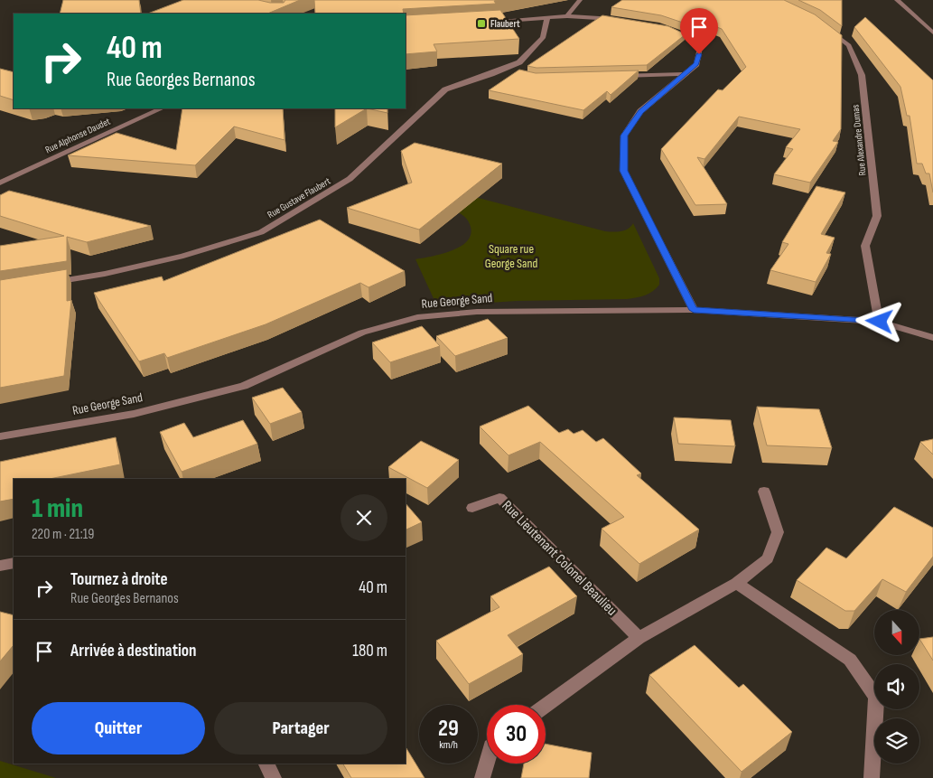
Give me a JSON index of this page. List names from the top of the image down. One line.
{"streets":{"street":["Rue Alphonse Daudet","Rue Alexandre Dumas","Rue Gustave Flaubert","Rue George Sand","Rue Lieutenant Colonel Beaulieu"]},"crossings":[["Rue Alexandre Dumas","Rue George Sand"]],"parks":["Square rue George Sand"],"places":{"transit":["Flaubert"]},"north":"bottom","page":{"turn":["40 m","Rue Georges Bernanos"],"heading":["1 min","220 m · 21:19"],"list":[{"name":"Tournez à droite","note":"Rue Georges Bernanos","value":"40 m"},{"name":"Arrivée à destination","value":"180 m"}],"buttons":["Quitter","Partager"],"speed":"29 km/h","limit":"30"}}
